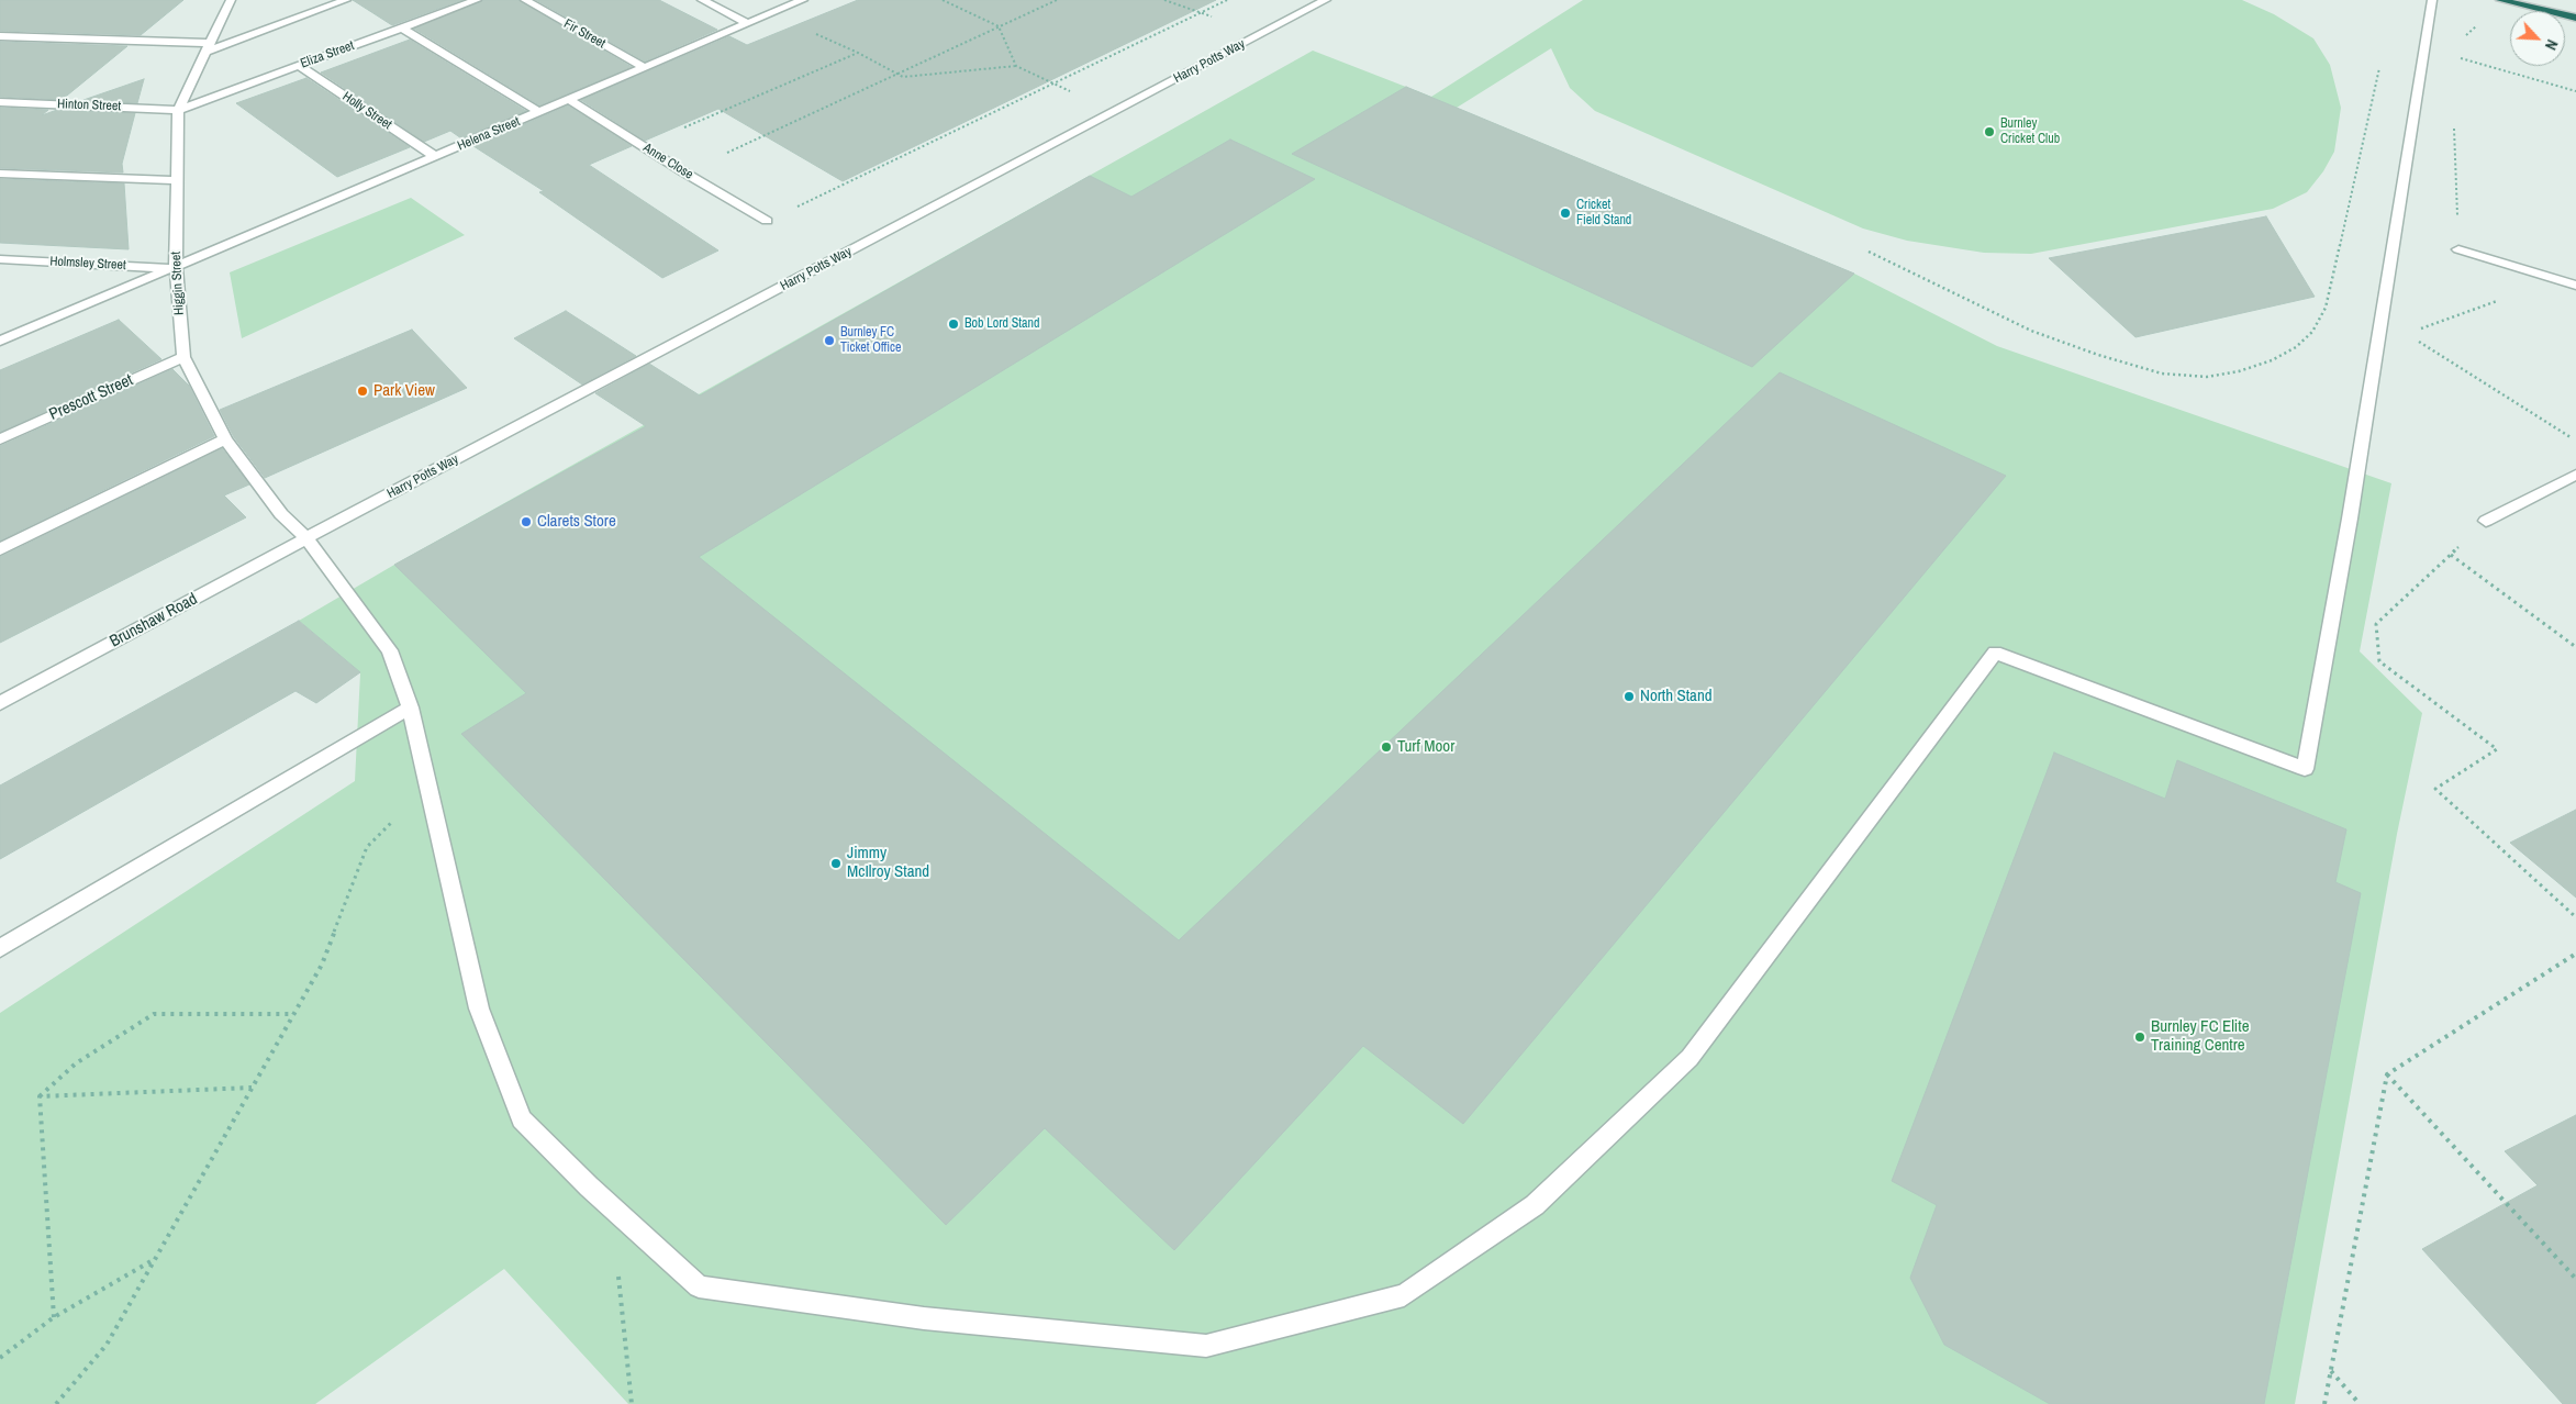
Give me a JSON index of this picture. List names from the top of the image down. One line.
{"streets":{"street":["Fir Street","Eliza Street","Harry Potts Way","Hinton Street","Holly Street","Helena Street","Anne Close","Holmsley Street","Higgin Street","Prescott Street","Brunshaw Road"]},"crossings":[["Fir Street","Helena Street"],["Eliza Street","Hinton Street"],["Eliza Street","Holly Street"],["Eliza Street","Higgin Street"],["Harry Potts Way","Higgin Street"],["Harry Potts Way","Brunshaw Road"],["Hinton Street","Higgin Street"],["Holly Street","Helena Street"],["Helena Street","Anne Close"],["Helena Street","Holmsley Street"],["Helena Street","Higgin Street"],["Holmsley Street","Higgin Street"],["Higgin Street","Prescott Street"],["Higgin Street","Brunshaw Road"]],"places":["Burnley Cricket Club","Cricket Field Stand","Bob Lord Stand","Burnley FC Ticket Office","Park View","Clarets Store","North Stand","Turf Moor","Jimmy McIlroy Stand","Burnley FC Elite Training Centre"],"north":"bottom right"}
